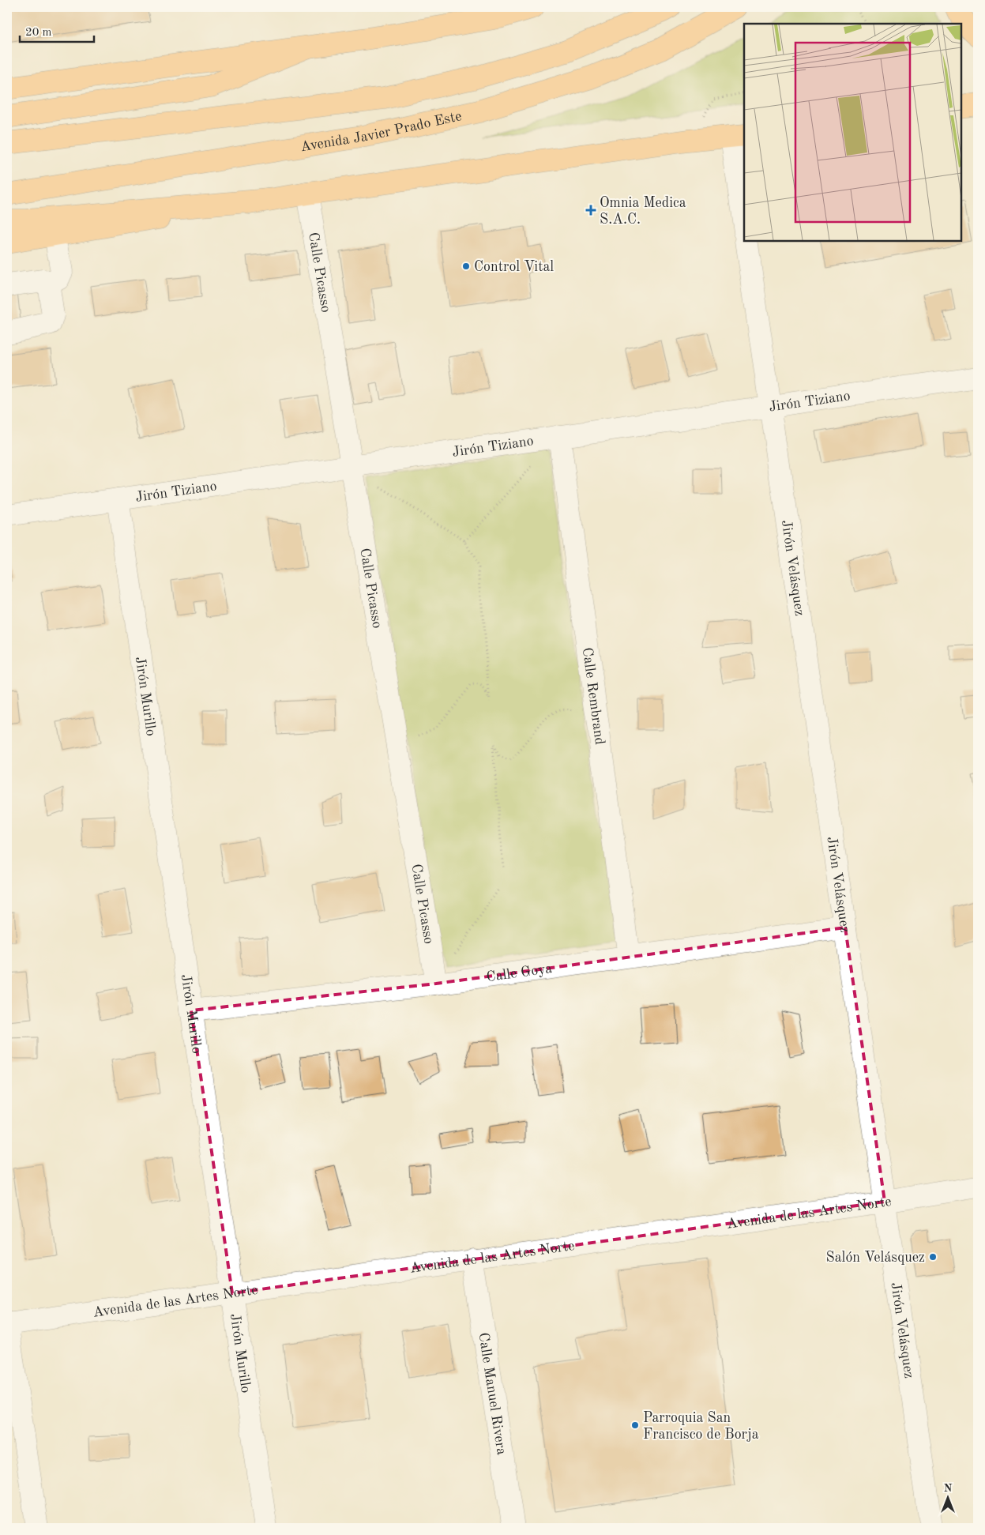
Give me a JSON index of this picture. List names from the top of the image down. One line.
{"streets":{"main road":["Avenida Javier Prado Este"],"street":["Calle Picasso","Jirón Tiziano","Jirón Velásquez","Jirón Murillo","Calle Rembrand","Calle Goya","Avenida de las Artes Norte","Calle Manuel Rivera"]},"crossings":[["Calle Picasso","Jirón Tiziano"],["Calle Picasso","Calle Goya"],["Jirón Tiziano","Jirón Velásquez"],["Jirón Tiziano","Jirón Murillo"],["Jirón Tiziano","Calle Rembrand"],["Jirón Velásquez","Calle Goya"],["Jirón Velásquez","Avenida de las Artes Norte"],["Jirón Murillo","Calle Goya"],["Jirón Murillo","Avenida de las Artes Norte"],["Calle Rembrand","Calle Goya"],["Avenida de las Artes Norte","Calle Manuel Rivera"]],"places":{"health":["Omnia Medica S.A.C."],"other":["Control Vital","Salón Velásquez","Parroquia San Francisco de Borja"]},"scale_bar":"20 m","north":"top"}
